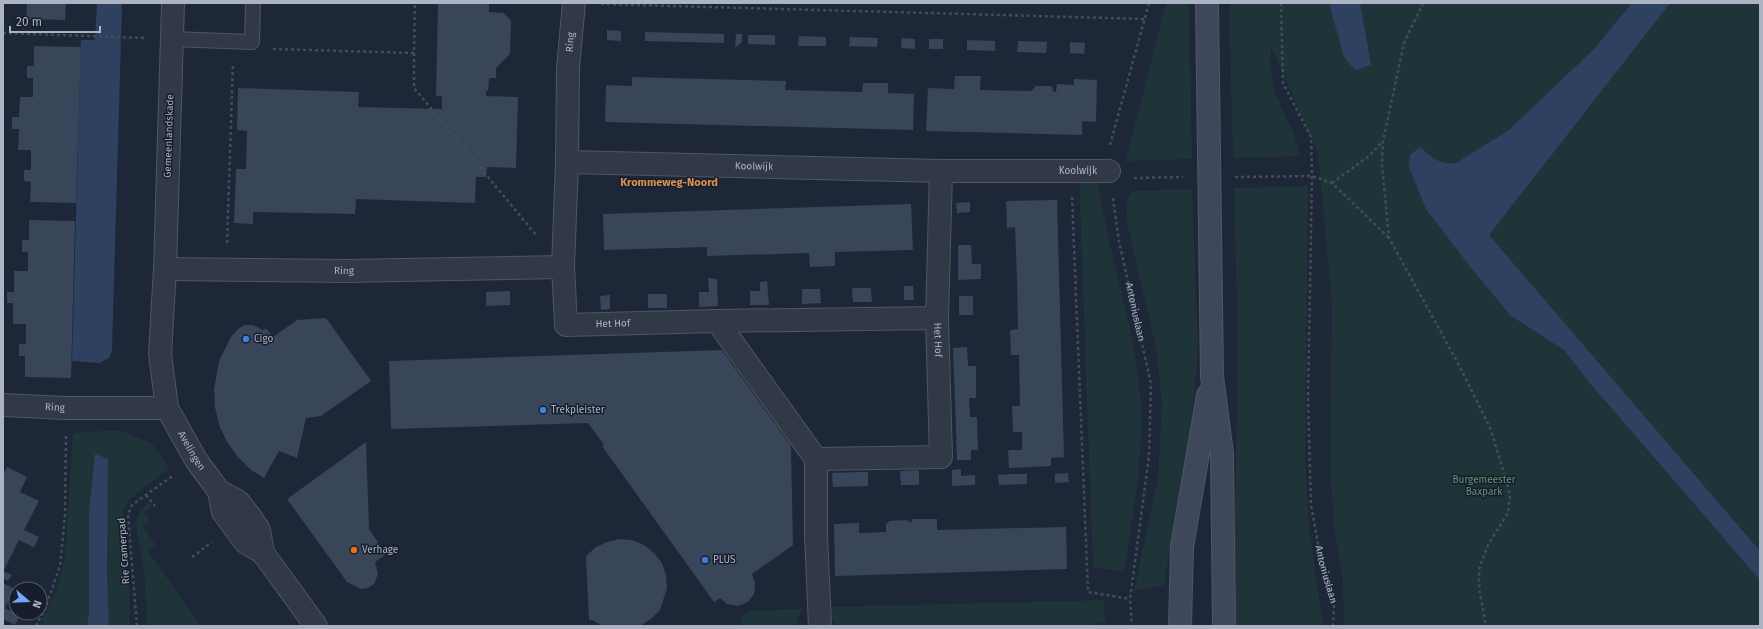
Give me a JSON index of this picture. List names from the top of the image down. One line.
{"streets":{"street":["Ring","Gemeenlandskade","Koolwijk","Het Hof","Avelingen"],"path":["Antoniuslaan","Rie Cramerpad"]},"crossings":[["Ring","Gemeenlandskade"],["Ring","Koolwijk"],["Ring","Het Hof"],["Ring","Avelingen"],["Koolwijk","Antoniuslaan"],["Avelingen","Rie Cramerpad"]],"districts":["Krommeweg-Noord"],"parks":["Burgemeester Baxpark"],"places":["Cigo","Trekpleister","Verhage","PLUS"],"scale_bar":"20 m","north":"right"}
